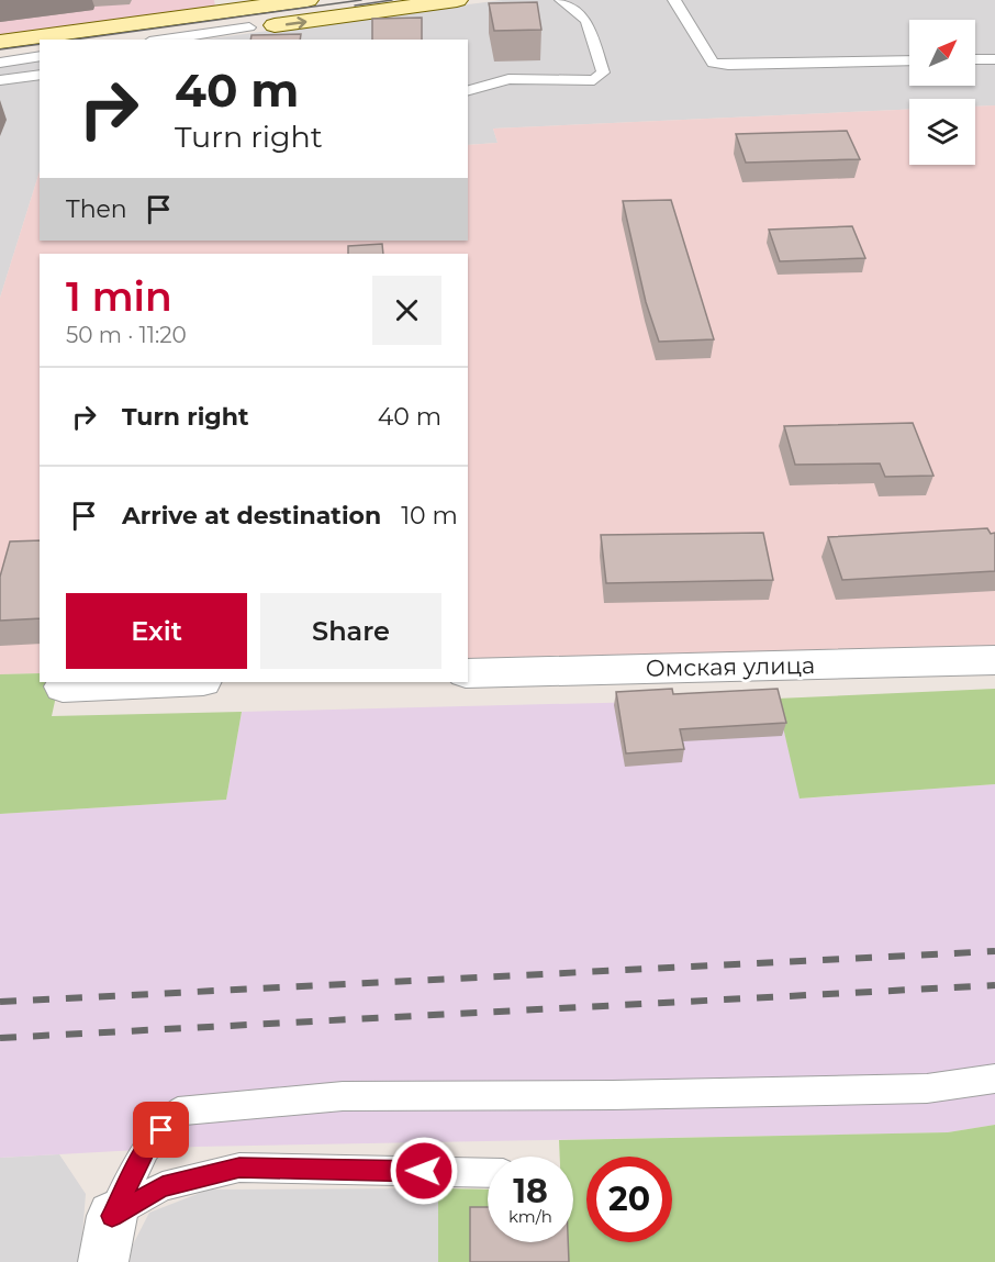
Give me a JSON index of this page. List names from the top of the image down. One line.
{"streets":{"street":["Омская улица"]},"north":"top right","page":{"turn":["40 m","Turn right"],"then":"Then","heading":["1 min","50 m · 11:20"],"list":[{"name":"Turn right","value":"40 m"},{"name":"Arrive at destination","value":"10 m"}],"buttons":["Exit","Share"],"speed":"18 km/h","limit":"20"}}
